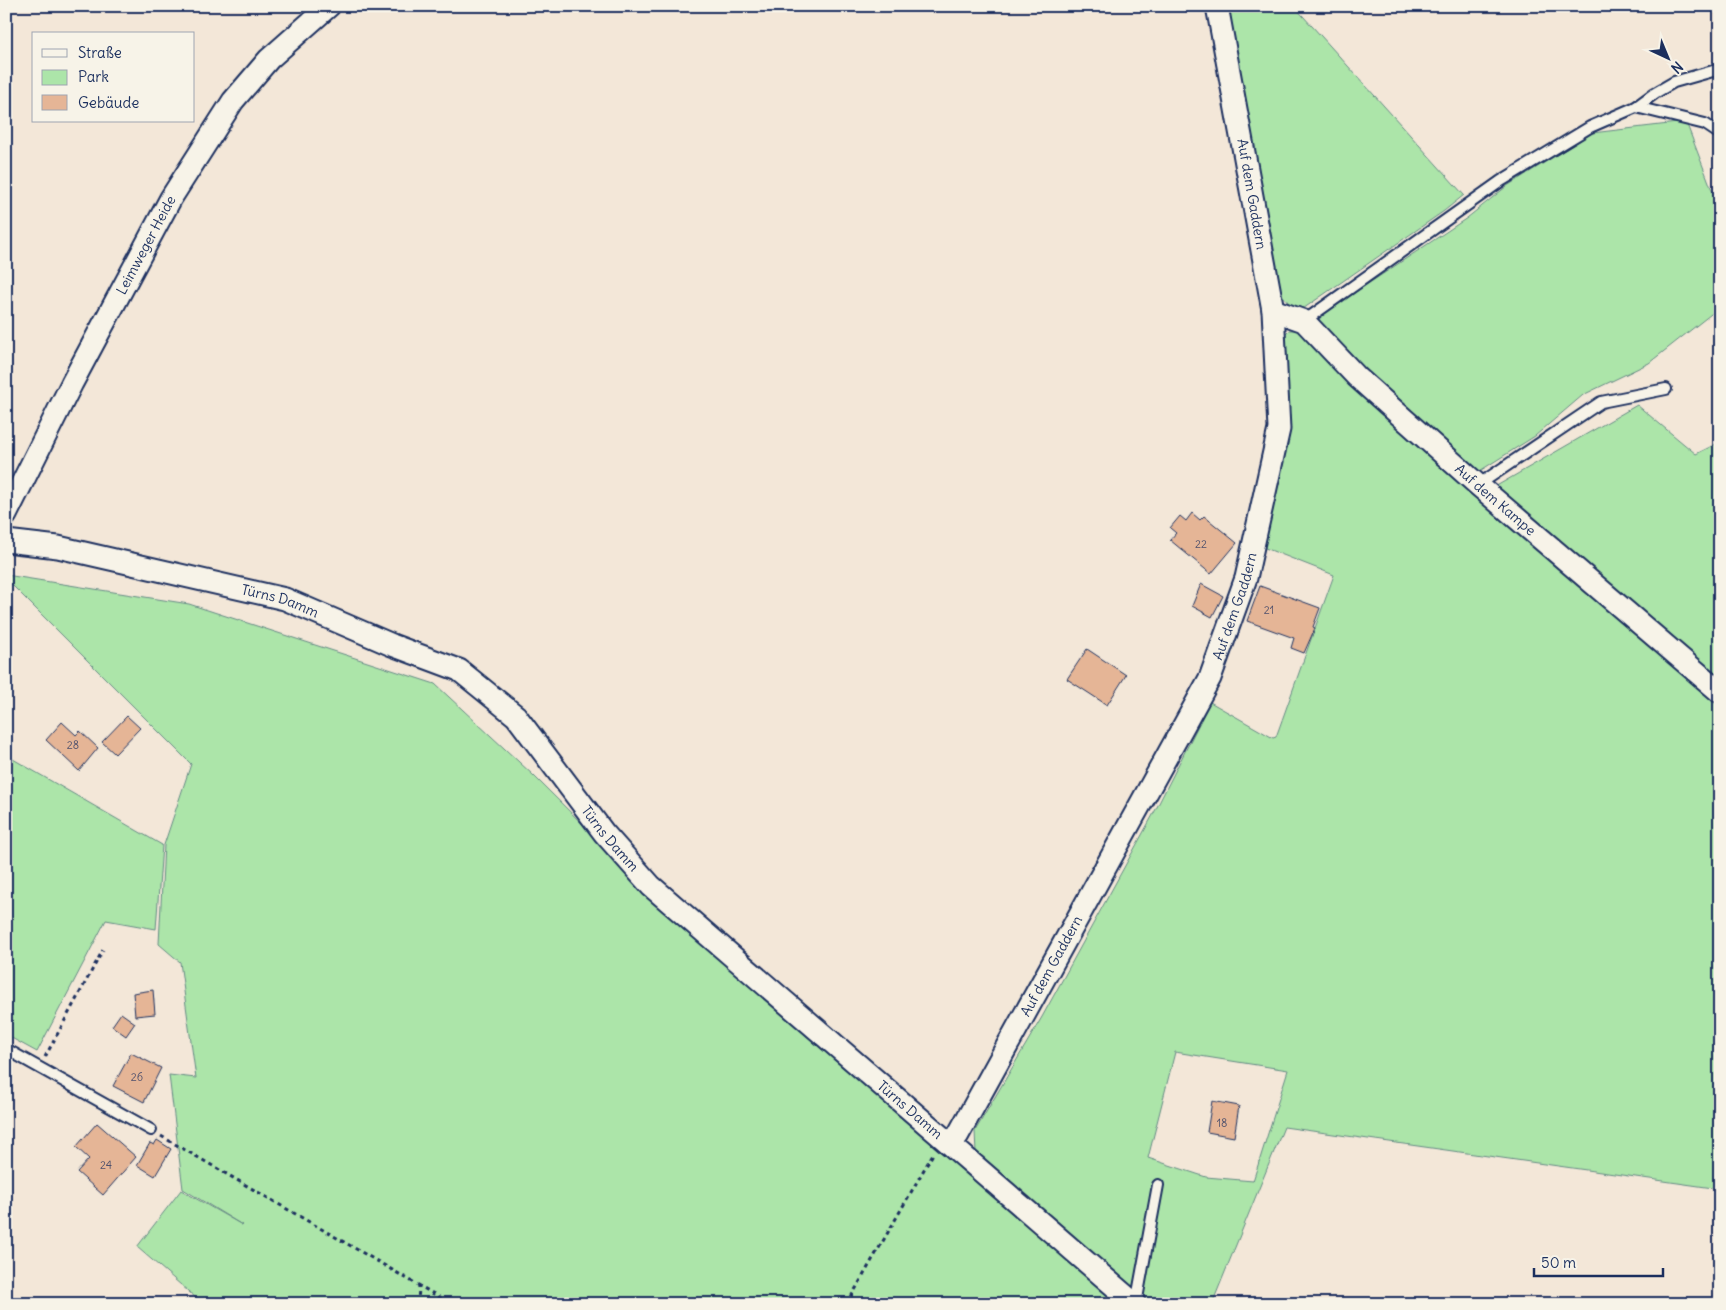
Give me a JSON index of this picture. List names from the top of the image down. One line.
{"streets":{"street":["Auf dem Gaddern","Leimweger Heide","Auf dem Kampe","Türns Damm"]},"crossings":[["Auf dem Gaddern","Auf dem Kampe"],["Auf dem Gaddern","Türns Damm"]],"house_numbers":["22","21","28","26","18","24"],"legend":["Straße","Park","Gebäude"],"scale_bar":"50 m","north":"bottom right"}
